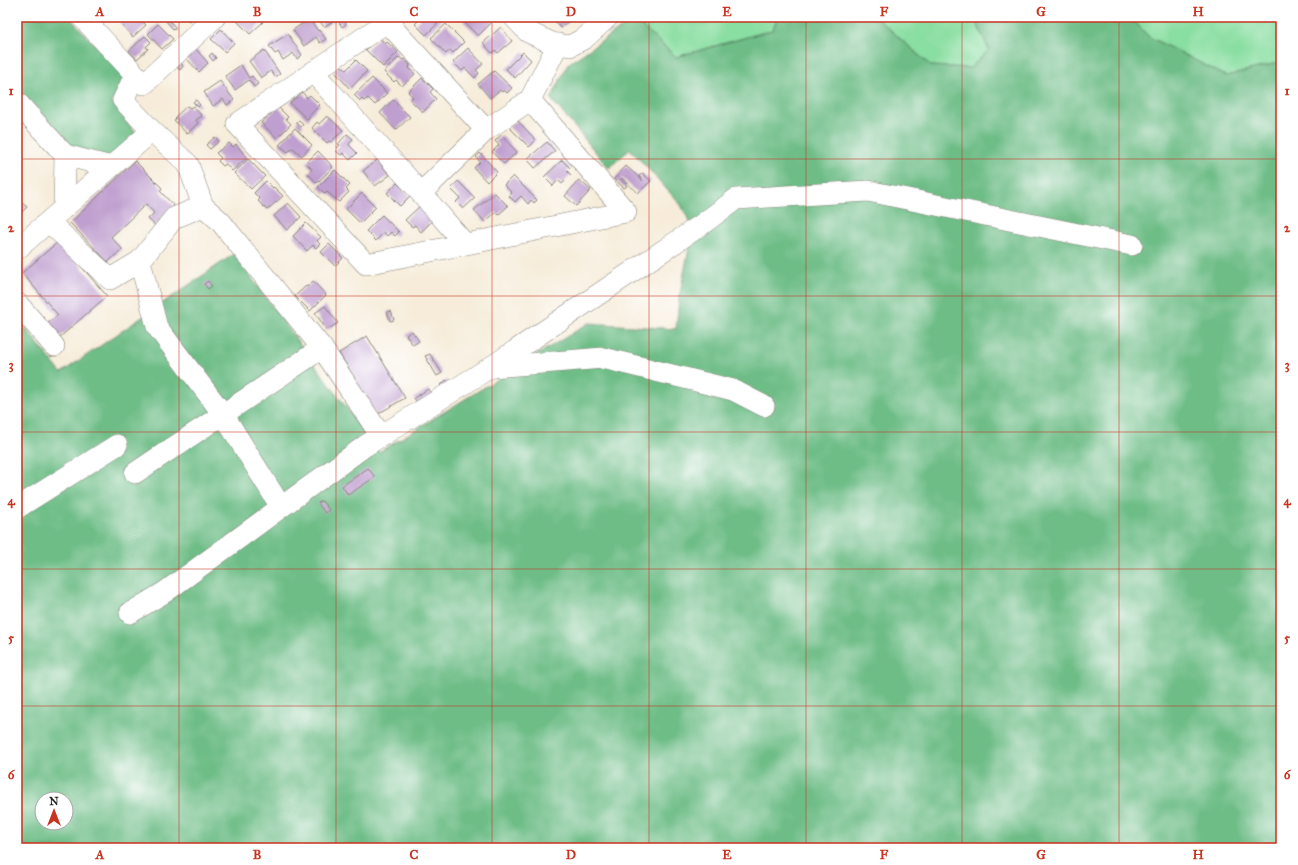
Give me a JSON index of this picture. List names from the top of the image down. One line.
{"north":"top","grid":{"columns":["A","B","C","D","E","F","G","H"],"rows":["1","2","3","4","5","6"]}}
